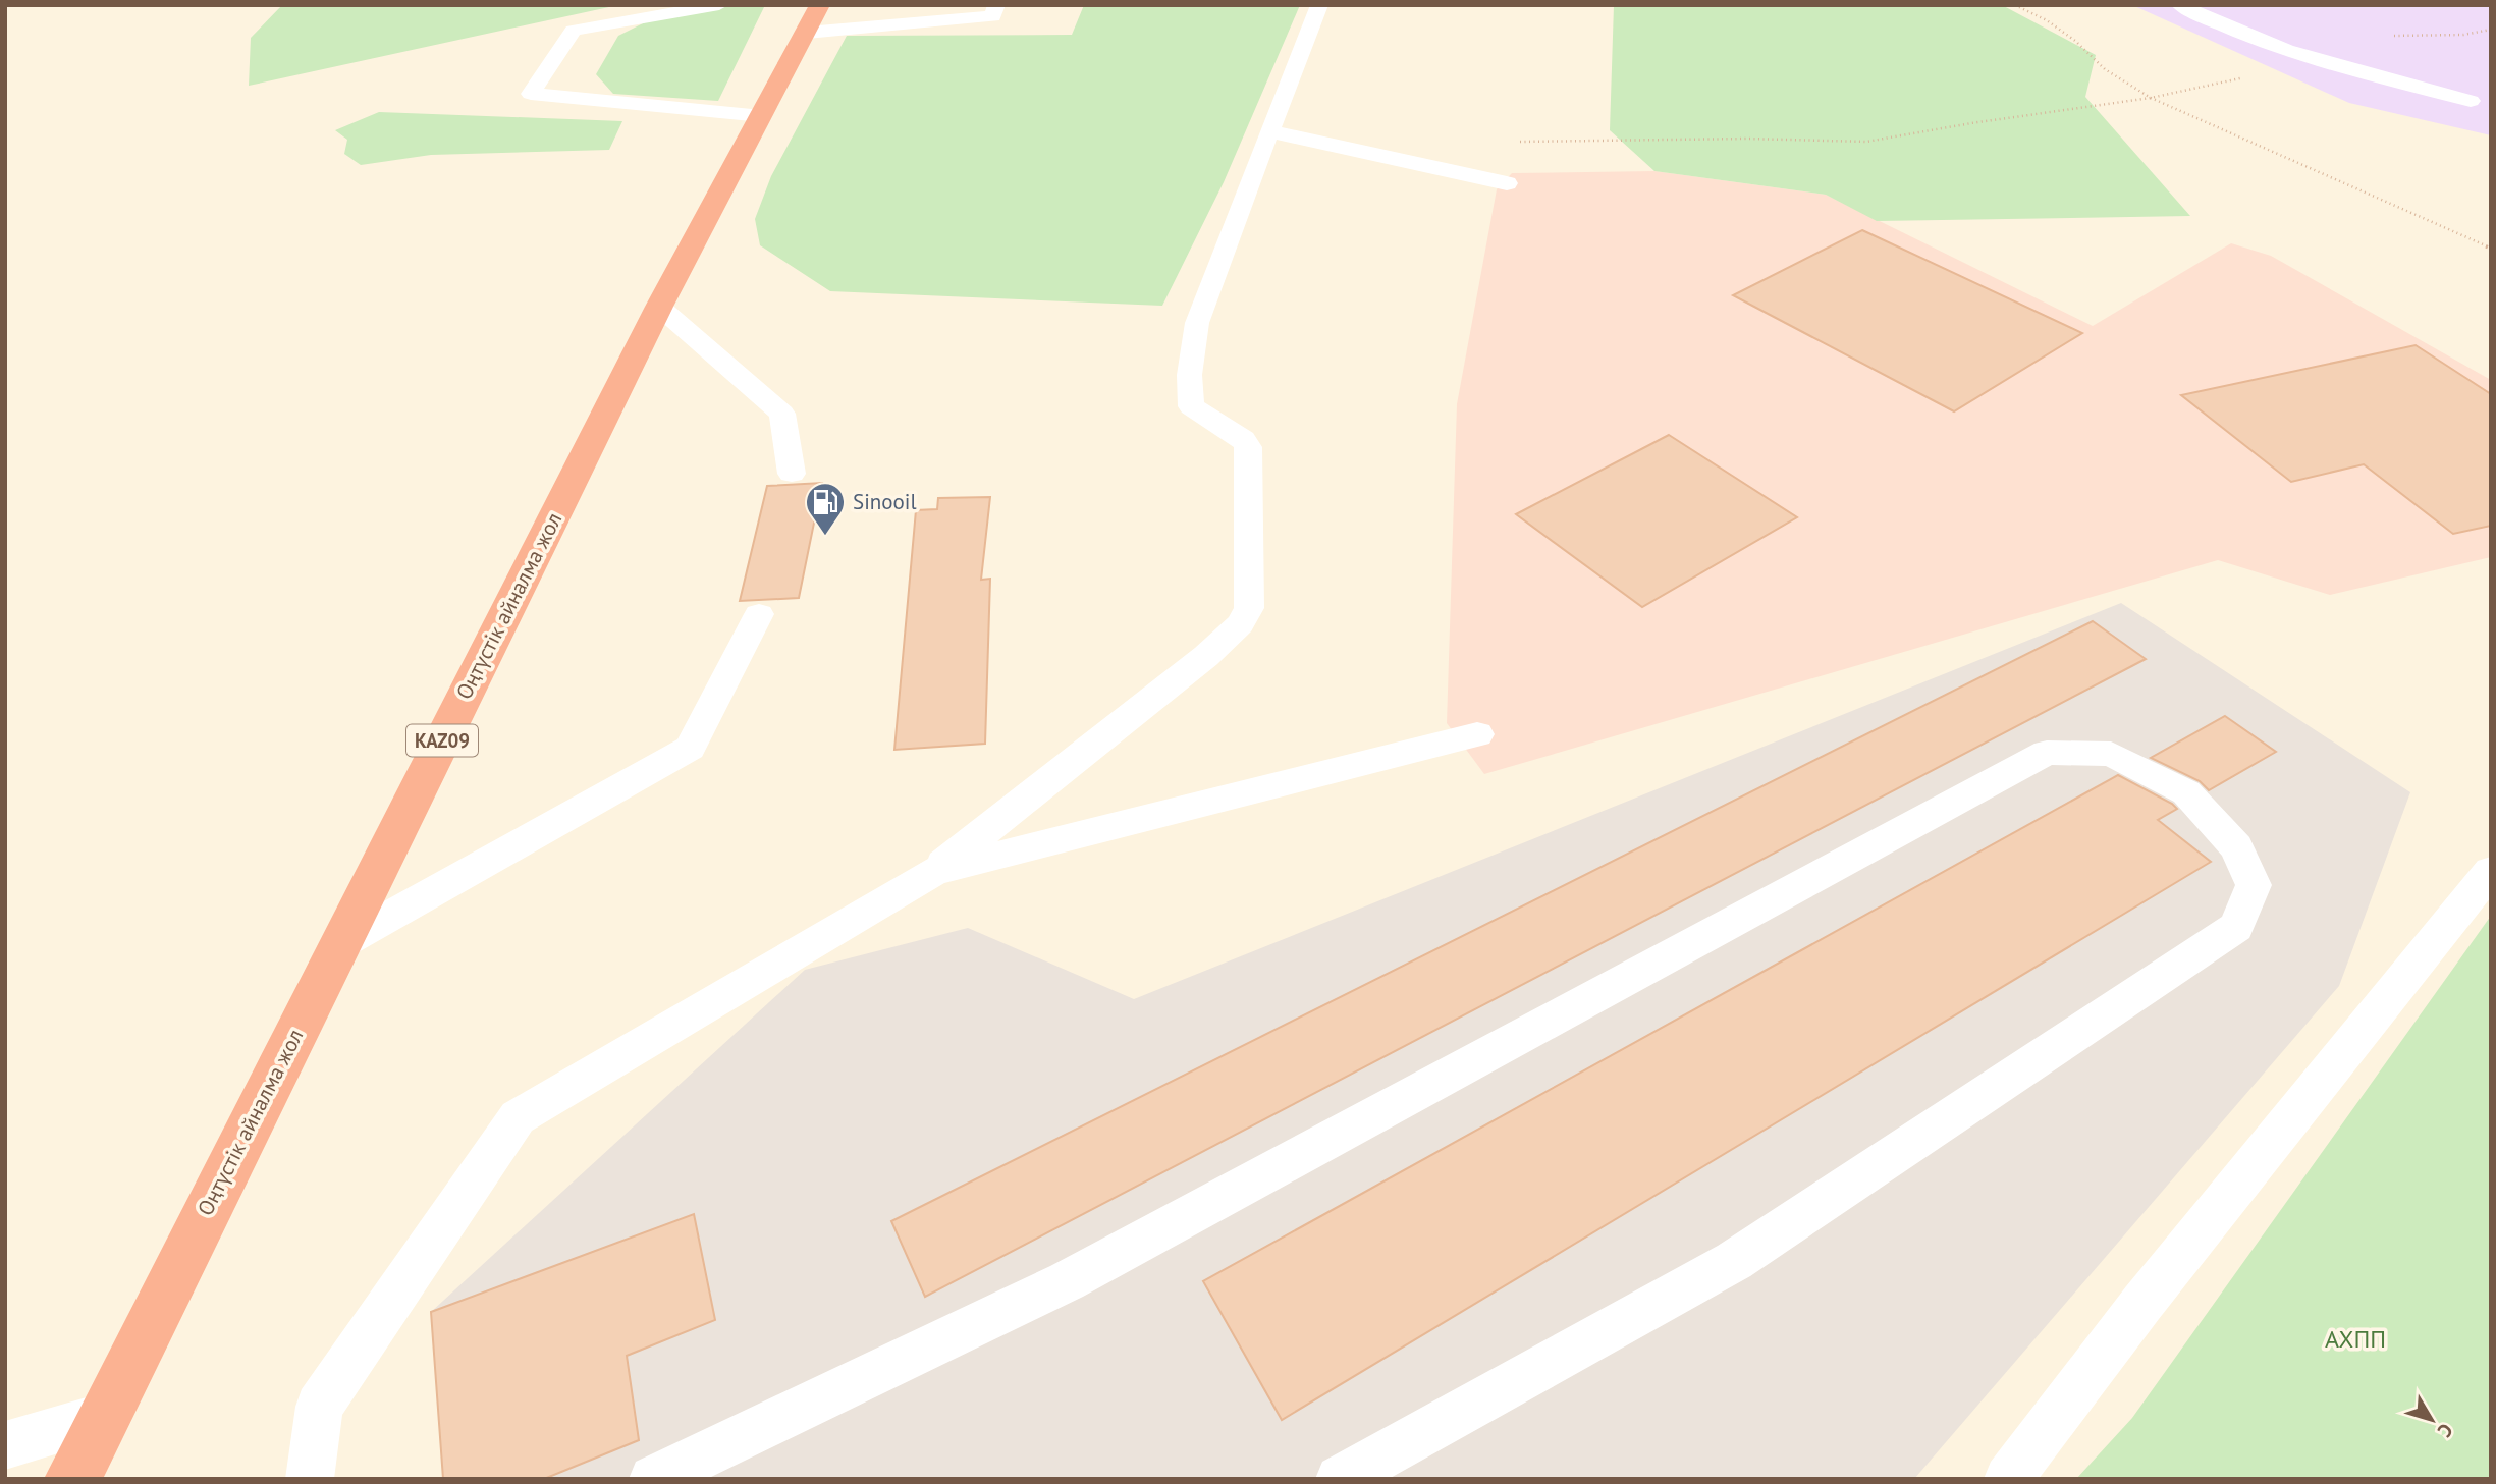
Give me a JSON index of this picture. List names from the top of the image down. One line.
{"streets":{"highway":["Оңтүстік айналма жол","KAZ09"]},"parks":["АХПП"],"places":{"fuel station":["Sinooil"]},"north":"bottom right"}
